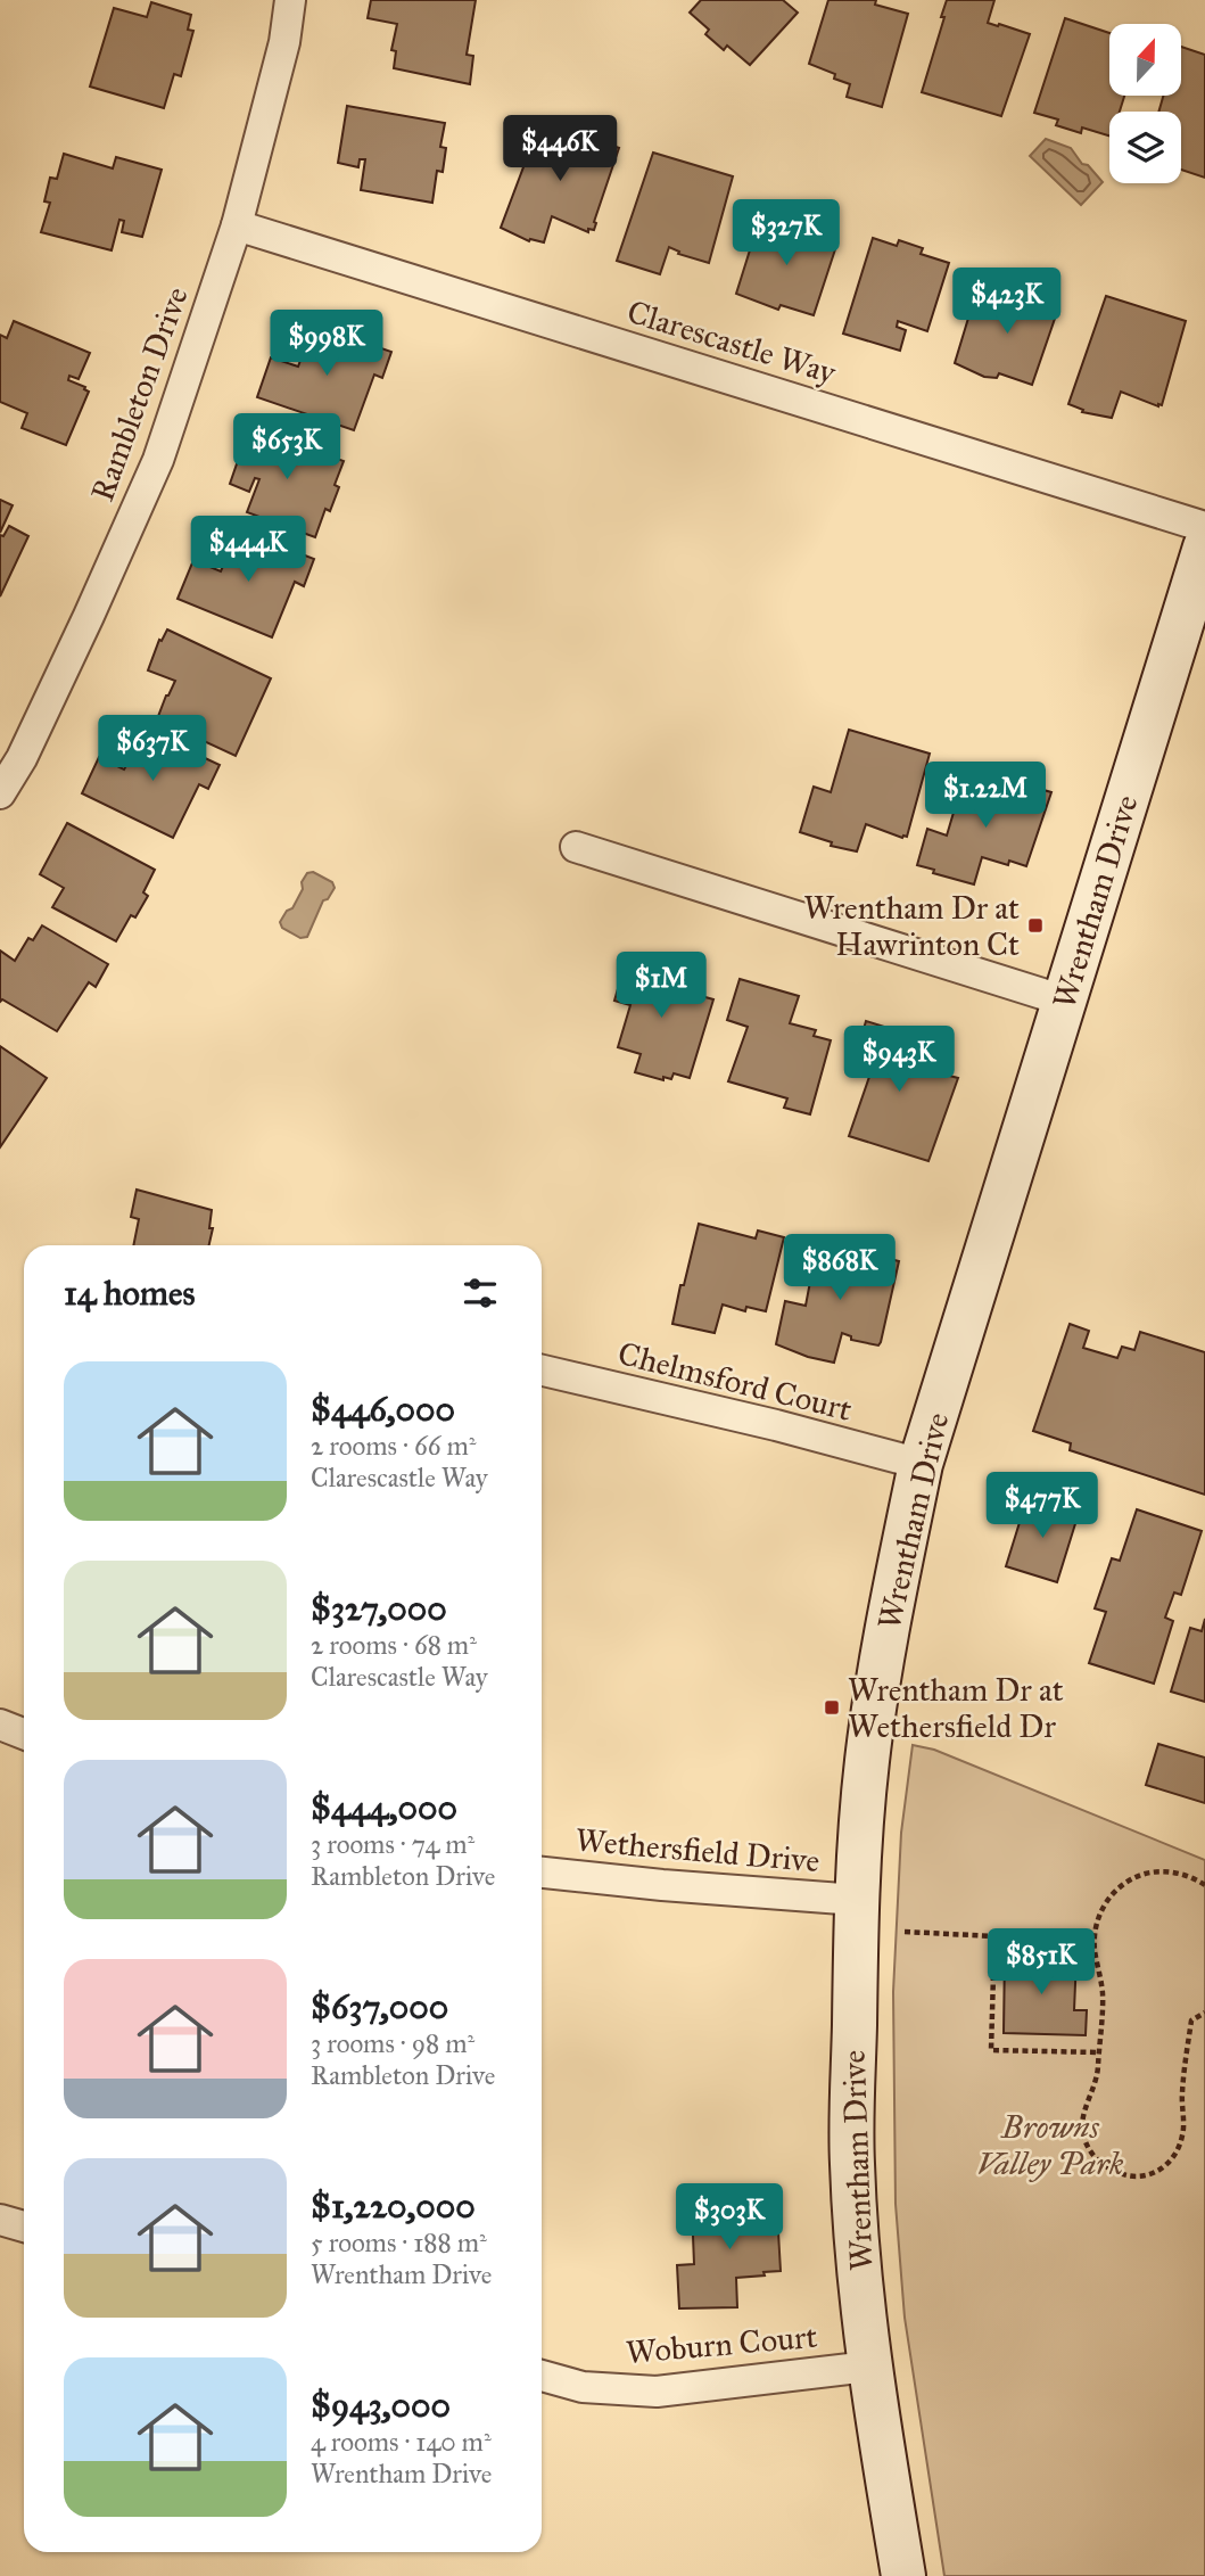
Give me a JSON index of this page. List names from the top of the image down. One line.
{"streets":{"street":["Clarescastle Way","Rambleton Drive","Wrentham Drive","Chelmsford Court","Wethersfield Drive","Woburn Court"]},"crossings":[["Clarescastle Way","Rambleton Drive"],["Wrentham Drive","Chelmsford Court"],["Wrentham Drive","Wethersfield Drive"],["Wrentham Drive","Woburn Court"]],"parks":["Browns Valley Park"],"places":{"transit":["Wrentham Dr at Hawrinton Ct","Wrentham Dr at Wethersfield Dr"]},"north":"top","page":{"price":["$446K","$327K","$423K","$998K","$653K","$444K","$637K","$1.22M","$1M","$943K","$868K","$477K","$851K","$303K"],"heading":"14 homes","list":[{"name":"$446,000","note":"2 rooms · 66 m² · Clarescastle Way"},{"name":"$327,000","note":"2 rooms · 68 m² · Clarescastle Way"},{"name":"$444,000","note":"3 rooms · 74 m² · Rambleton Drive"},{"name":"$637,000","note":"3 rooms · 98 m² · Rambleton Drive"},{"name":"$1,220,000","note":"5 rooms · 188 m² · Wrentham Drive"},{"name":"$943,000","note":"4 rooms · 140 m² · Wrentham Drive"}]}}
